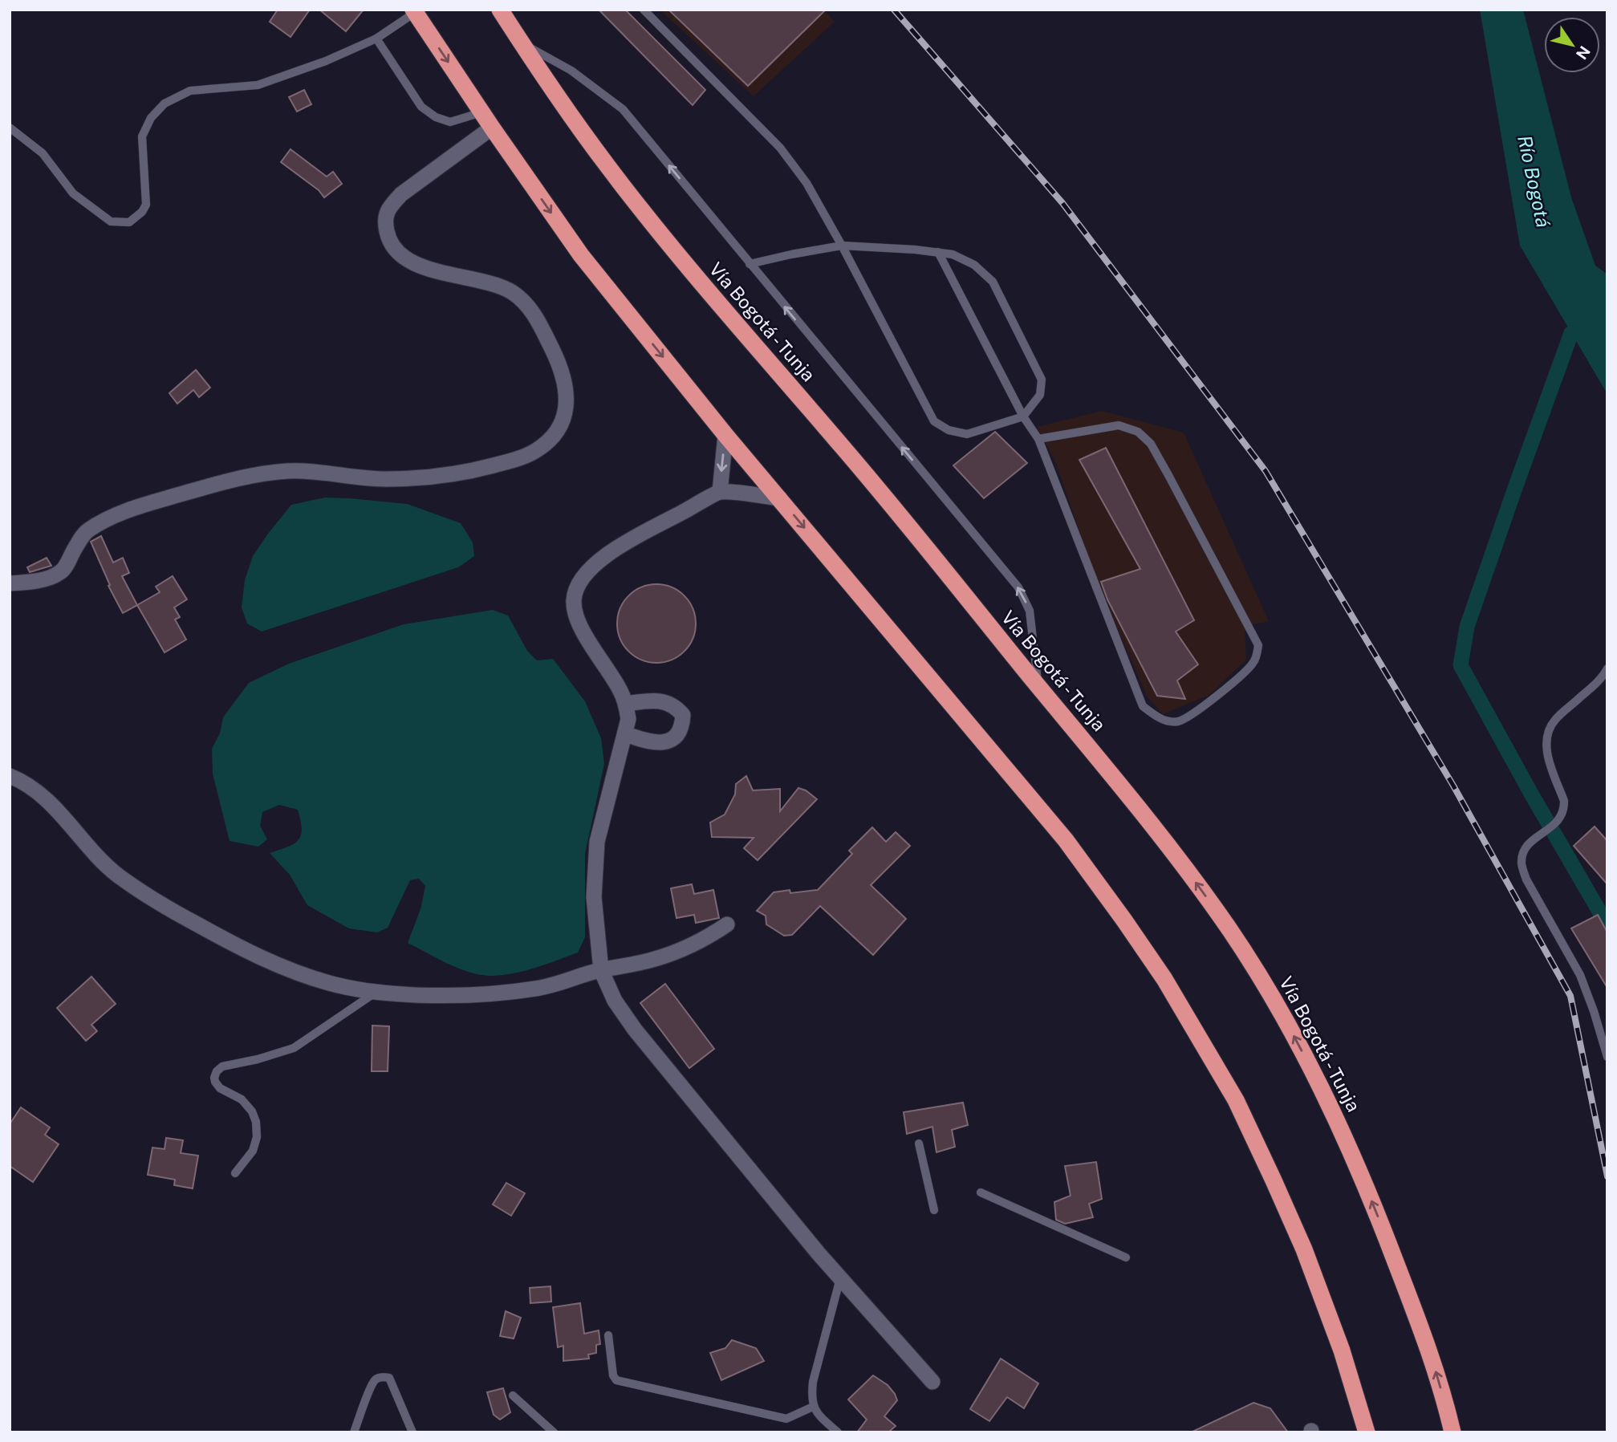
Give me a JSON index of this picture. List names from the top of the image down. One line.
{"streets":{"highway":["Vía Bogotá - Tunja"]},"water":["Río Bogotá"],"north":"bottom right"}
